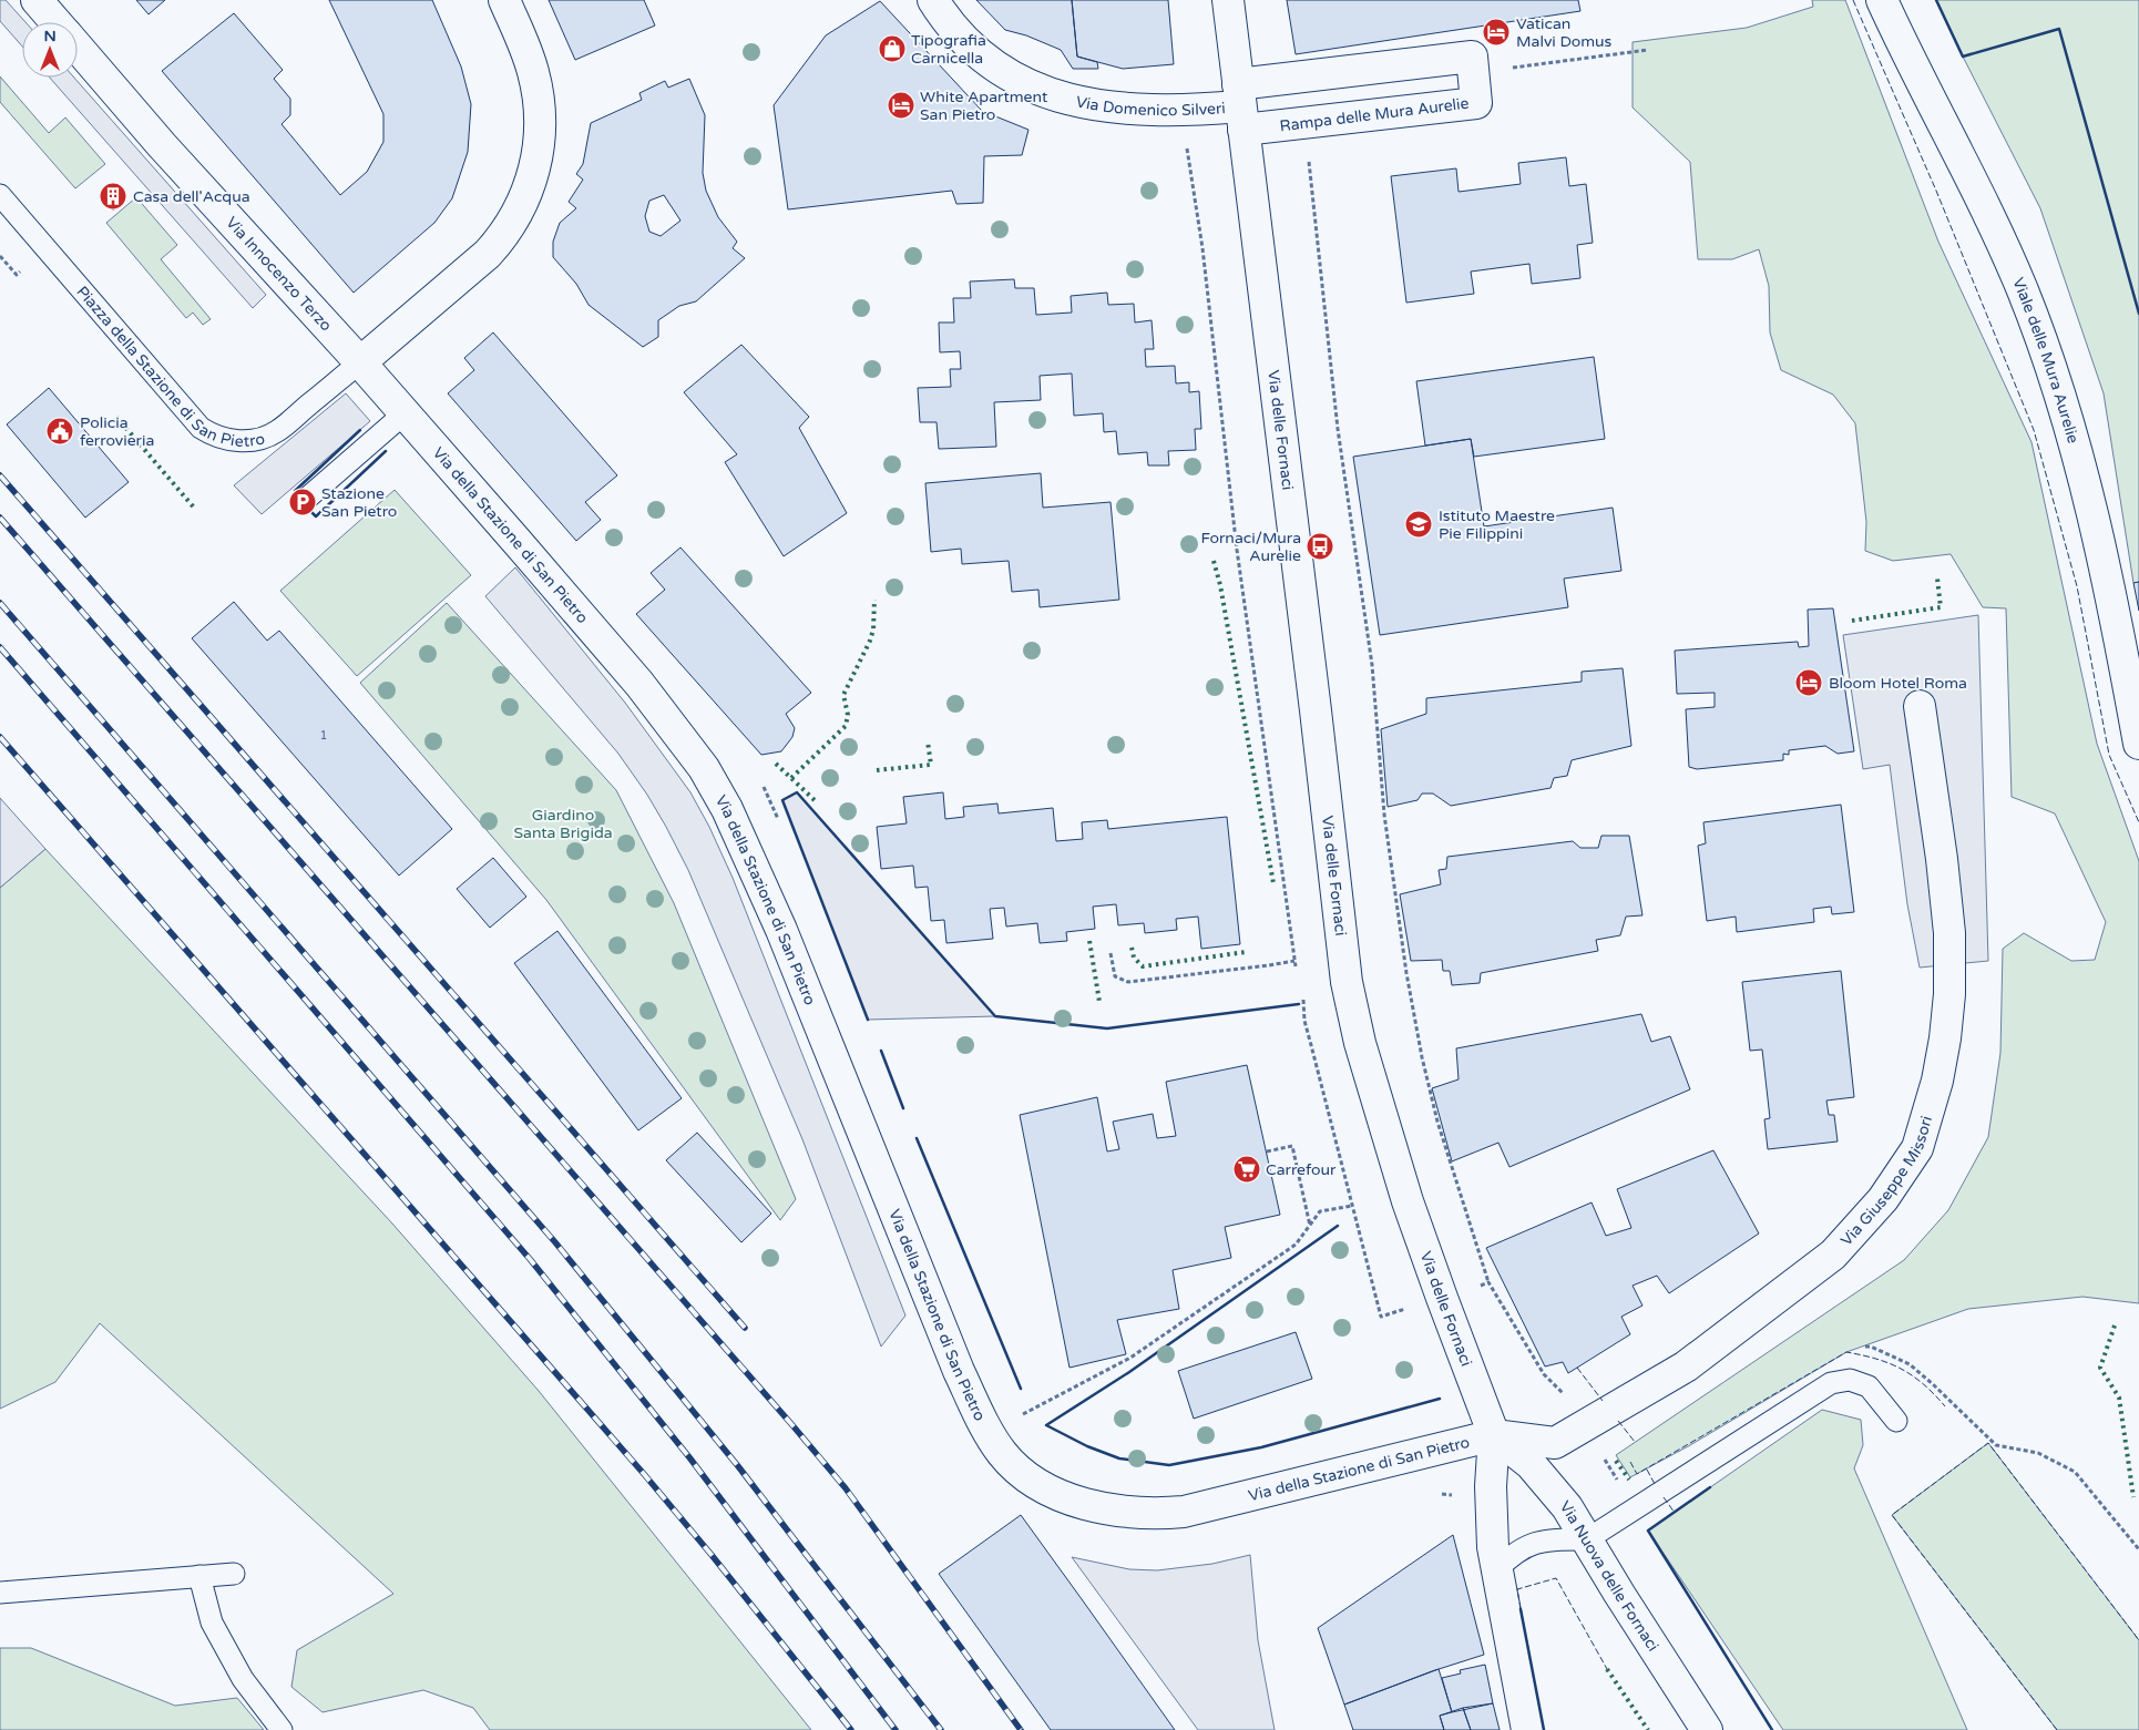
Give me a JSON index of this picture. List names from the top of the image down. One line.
{"streets":{"street":["Via Domenico Silveri","Rampa delle Mura Aurelie","Via Innocenzo Terzo","Viale delle Mura Aurelie","Via delle Fornaci","Via della Stazione di San Pietro","Via Giuseppe Missori","Via Nuova delle Fornaci"],"lane":["Piazza della Stazione di San Pietro"]},"crossings":[["Via Domenico Silveri","Rampa delle Mura Aurelie"],["Via Domenico Silveri","Via delle Fornaci"],["Rampa delle Mura Aurelie","Via delle Fornaci"],["Via Innocenzo Terzo","Piazza della Stazione di San Pietro"],["Via Innocenzo Terzo","Via della Stazione di San Pietro"],["Piazza della Stazione di San Pietro","Via della Stazione di San Pietro"],["Via delle Fornaci","Via della Stazione di San Pietro"],["Via delle Fornaci","Via Giuseppe Missori"],["Via delle Fornaci","Via Nuova delle Fornaci"],["Via della Stazione di San Pietro","Via Giuseppe Missori"],["Via della Stazione di San Pietro","Via Nuova delle Fornaci"],["Via Giuseppe Missori","Via Nuova delle Fornaci"]],"parks":["Giardino Santa Brigida"],"places":{"hotel":["Vatican Malvi Domus","White Apartment San Pietro","Bloom Hotel Roma"],"shop":["Tipografia Carnicella"],"building":["Casa dell'Acqua"],"public building":["Policia ferrovieria"],"parking":["Stazione San Pietro"],"school or university":["Istituto Maestre Pie Filippini"],"bus stop":["Fornaci/Mura Aurelie"],"supermarket":["Carrefour"]},"house_numbers":["1"],"north":"top"}
